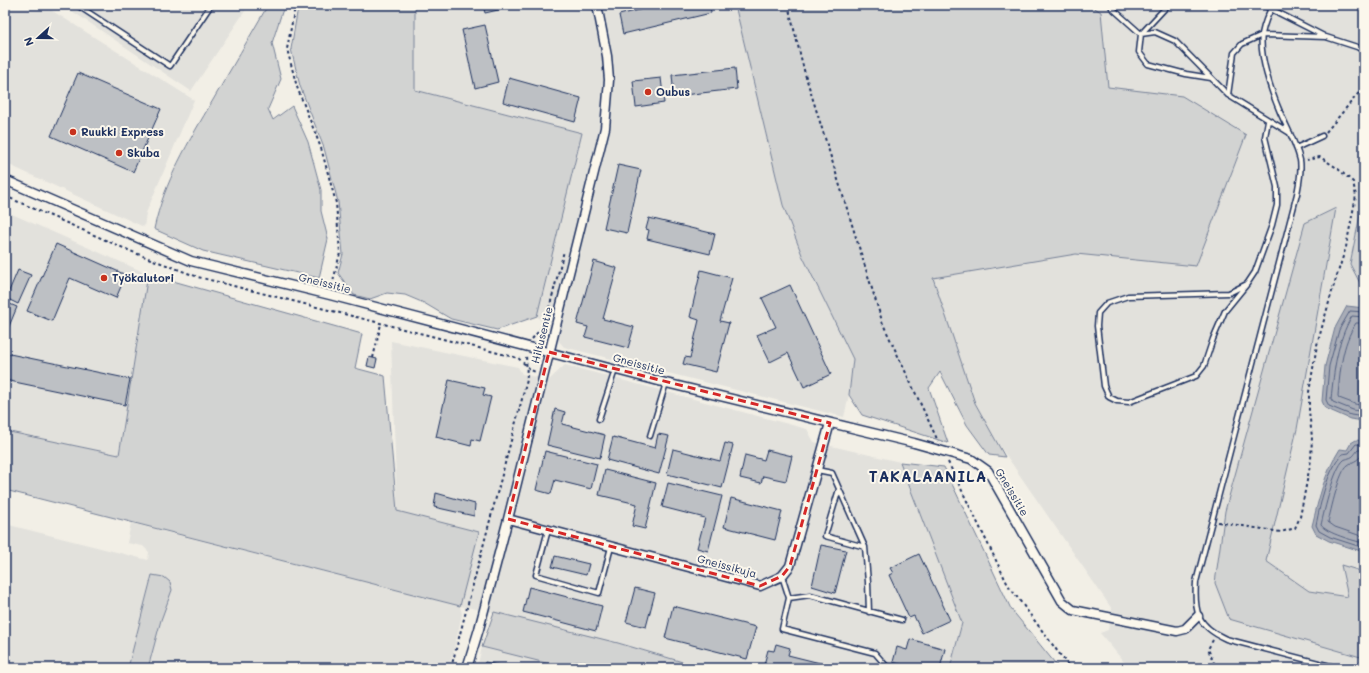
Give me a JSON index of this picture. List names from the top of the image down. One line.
{"streets":{"street":["Gneissitie","Hiltusentie","Gneissikuja"]},"crossings":[["Gneissitie","Hiltusentie"],["Hiltusentie","Gneissikuja"]],"districts":["TAKALAANILA"],"places":["Oubus","Ruukki Express","Skuba","Työkalutori"],"north":"left"}
